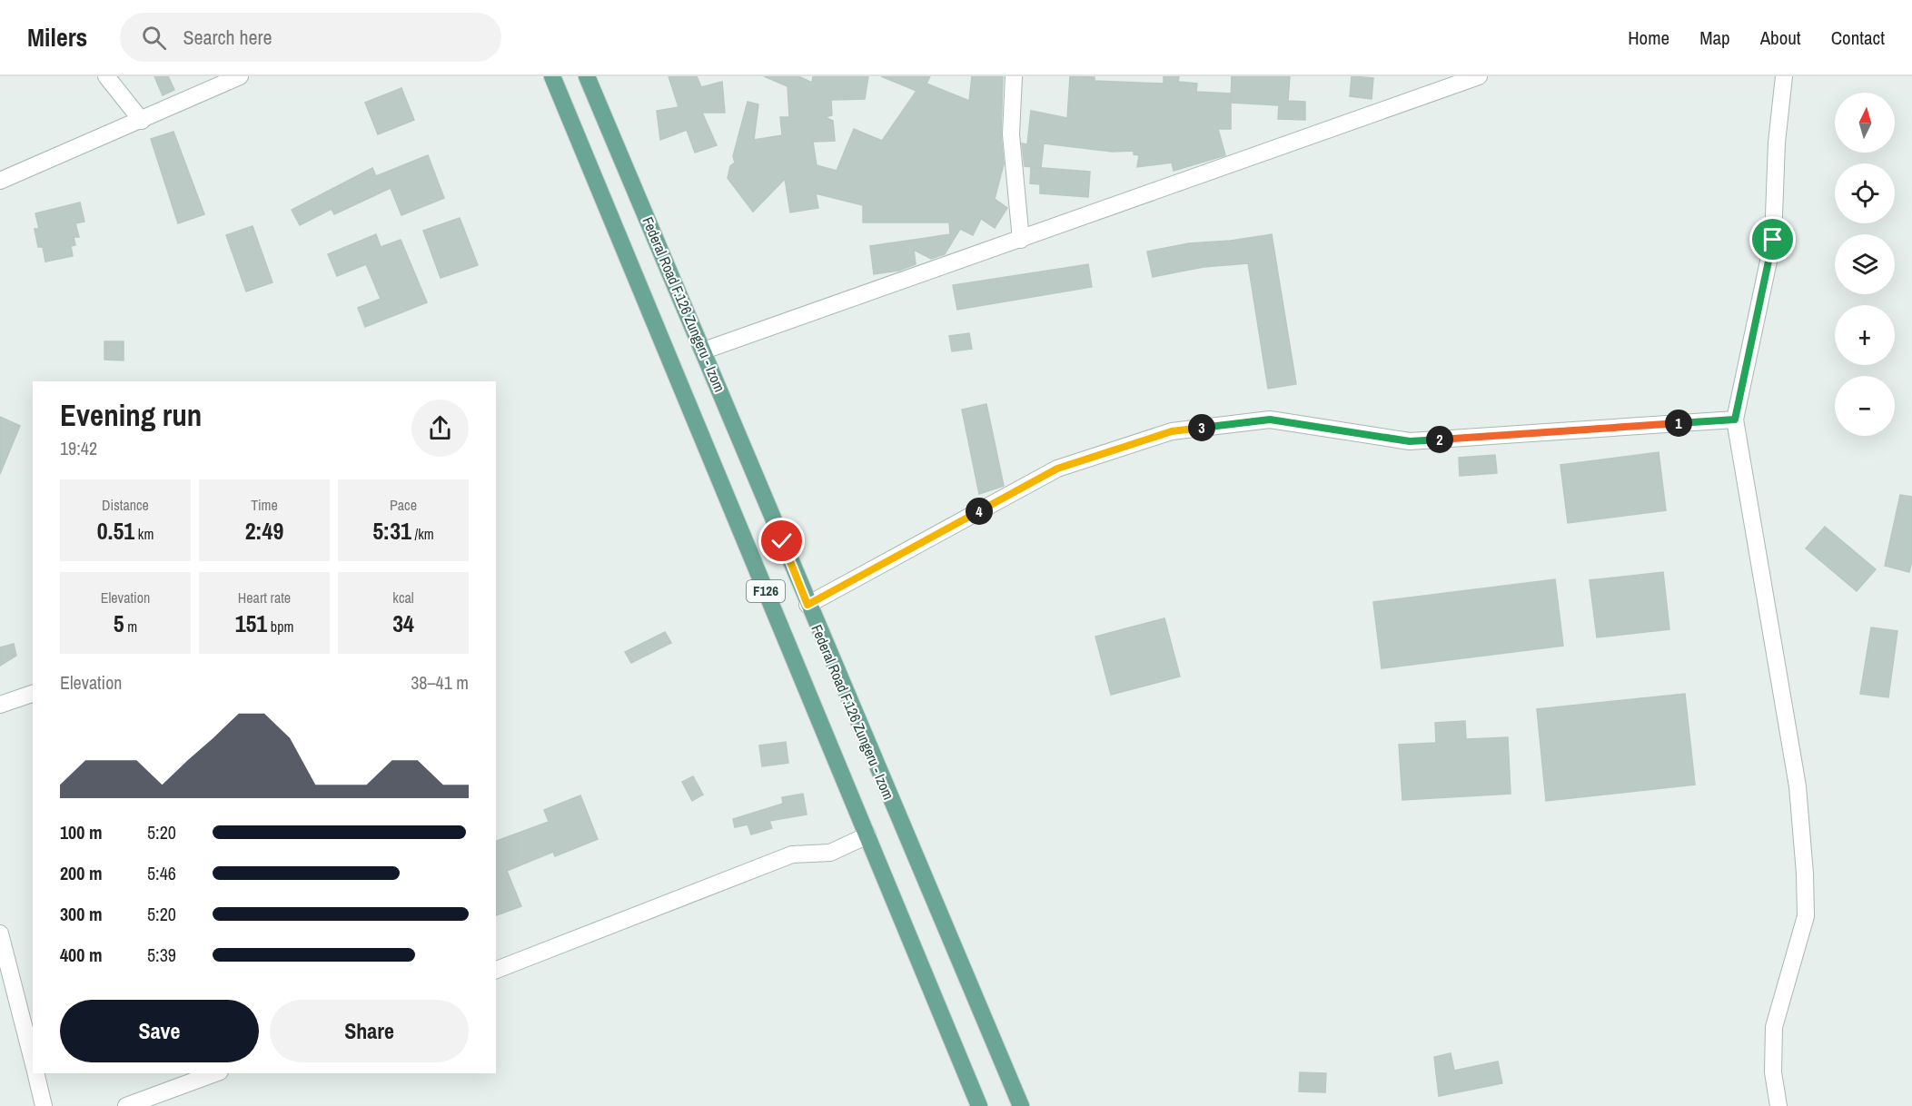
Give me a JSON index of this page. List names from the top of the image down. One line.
{"streets":{"main road":["Federal Road F.126 Zungeru - Izom","F126"]},"north":"top","page":{"header":"Milers","search":"Search here","nav":["Home","Map","About","Contact"],"map_buttons":["+","−"],"heading":["Evening run","19:42"],"pins":["1","3","2","4"],"stats":[["Distance","0.51 km"],["Time","2:49"],["Pace","5:31 /km"],["Elevation","5 m"],["Heart rate","151 bpm"],["kcal","34"]],"chart":["Elevation","38–41 m"],"list":[{"name":"100 m","note":"5:20"},{"name":"200 m","note":"5:46"},{"name":"300 m","note":"5:20"},{"name":"400 m","note":"5:39"}],"buttons":["Save","Share"]}}
